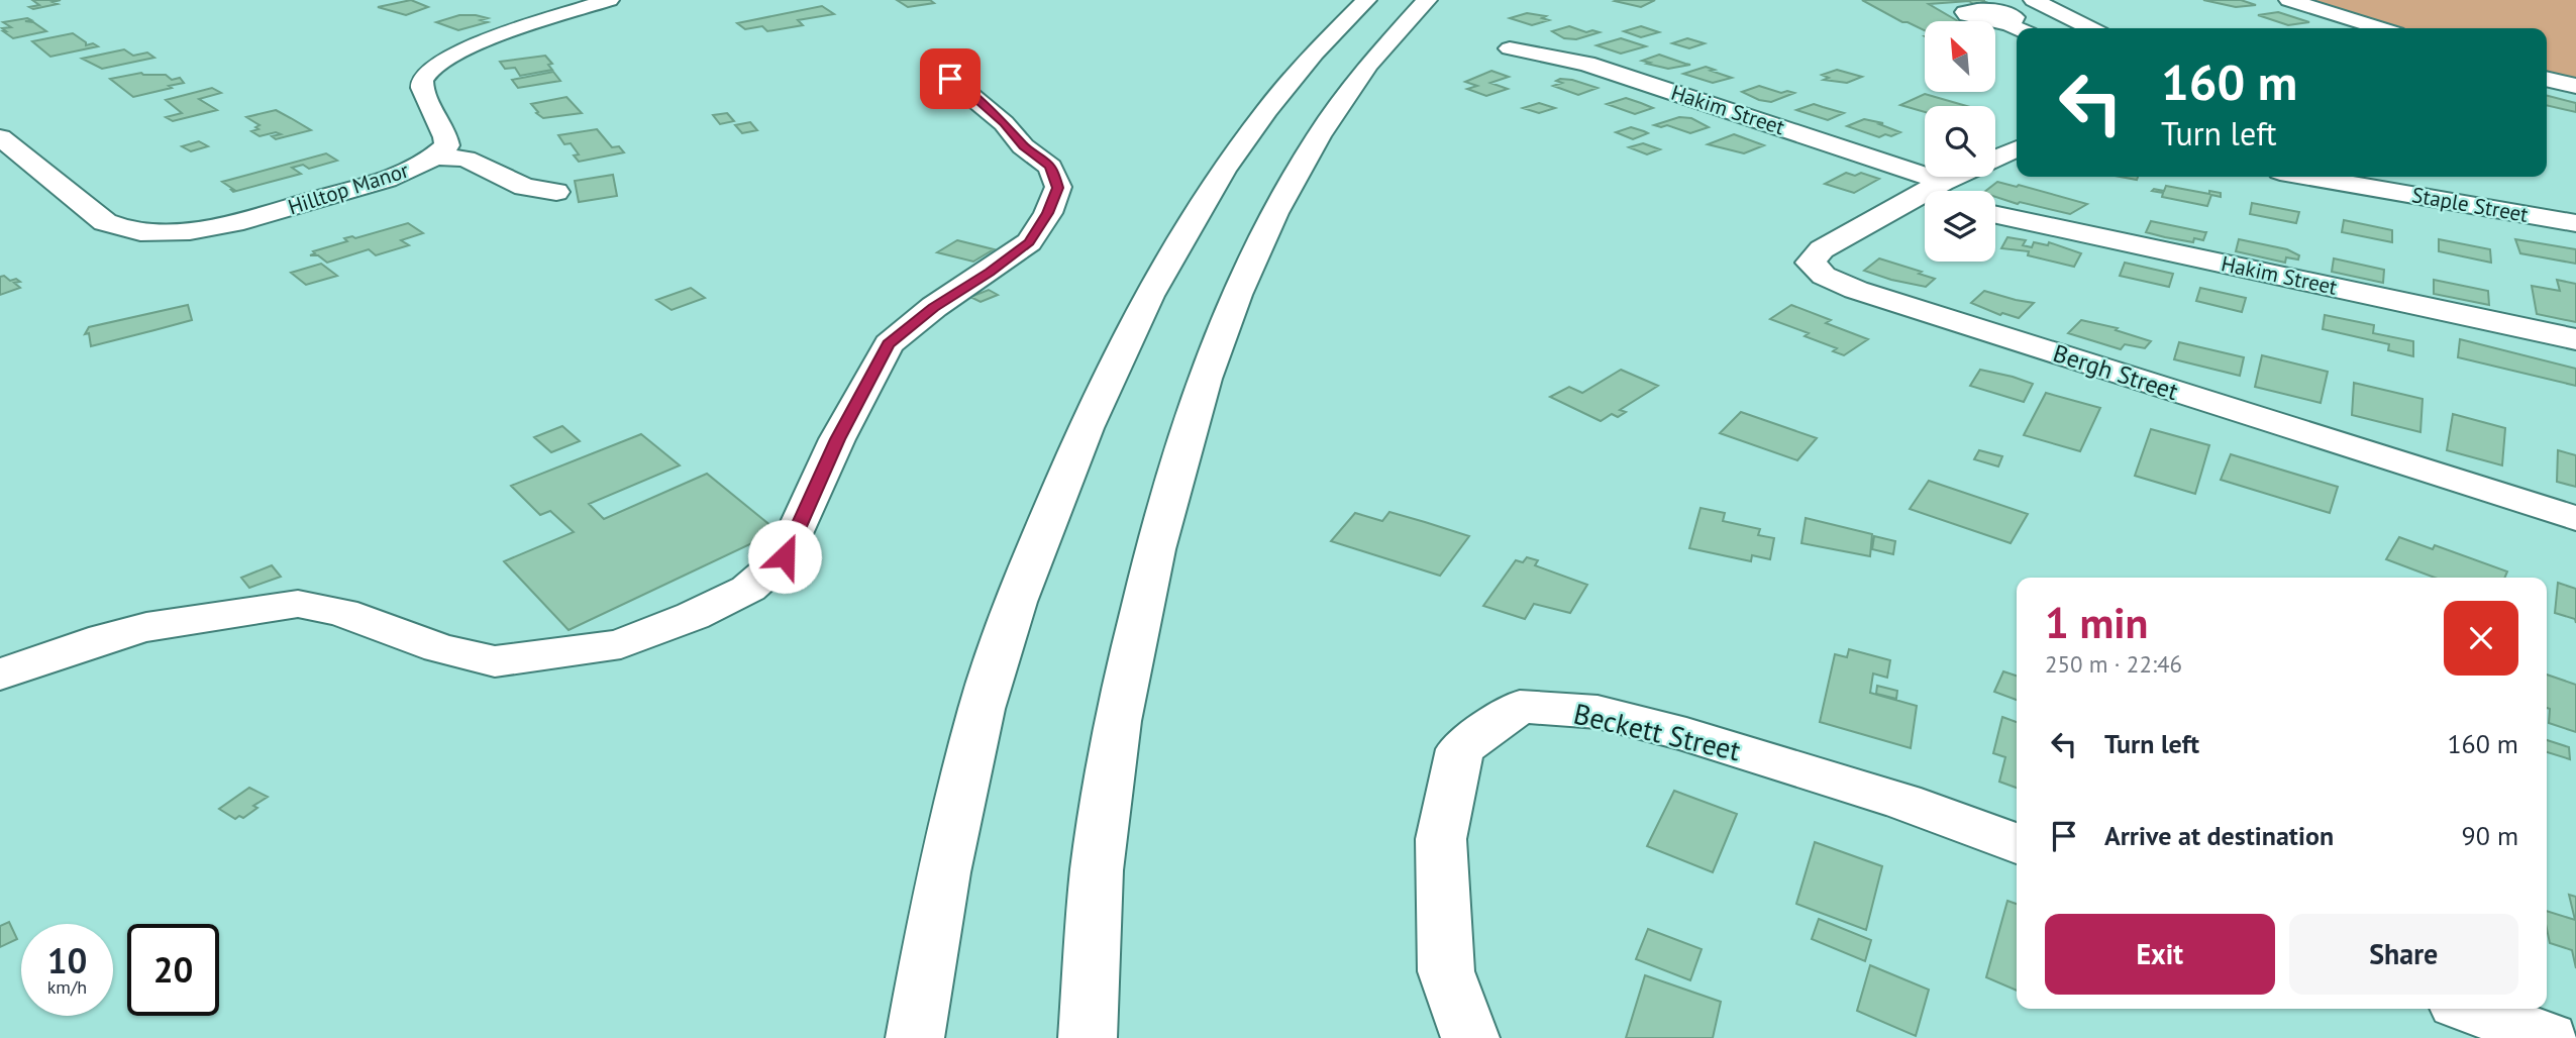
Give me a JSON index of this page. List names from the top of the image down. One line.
{"streets":{"main road":["Hakim Street","Hilltop Manor","Staple Street","Bergh Street","Beckett Street"]},"north":"top left","page":{"turn":["160 m","Turn left"],"heading":["1 min","250 m · 22:46"],"list":[{"name":"Turn left","value":"160 m"},{"name":"Arrive at destination","value":"90 m"}],"buttons":["Exit","Share"],"speed":"10 km/h","limit":"20"}}
